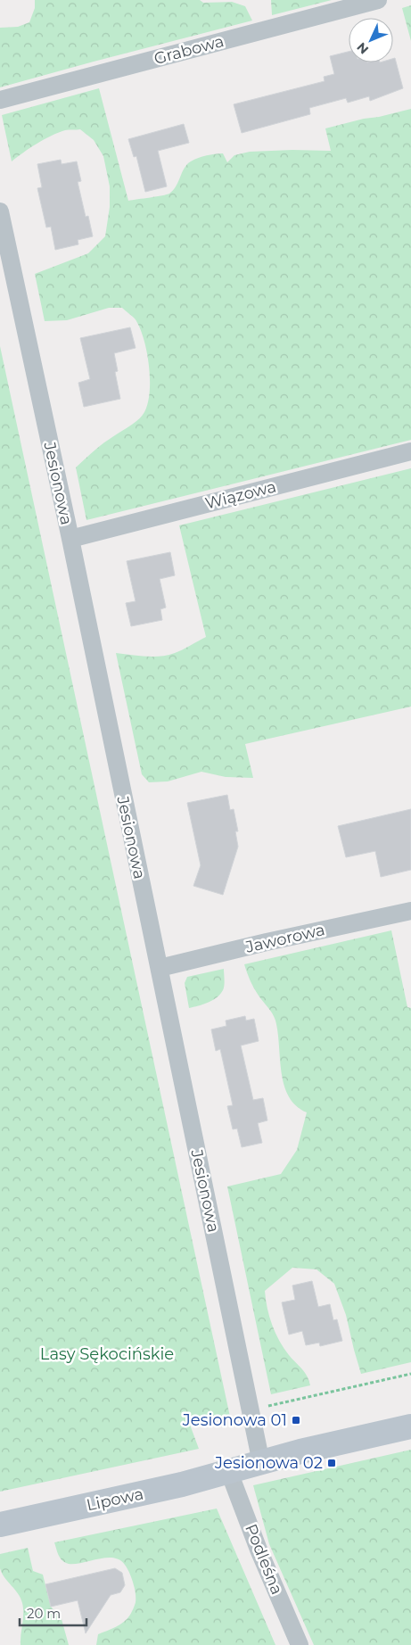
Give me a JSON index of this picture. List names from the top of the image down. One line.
{"streets":{"street":["Grabowa","Jesionowa","Wiązowa","Jaworowa","Lipowa","Podleśna"]},"crossings":[["Jesionowa","Wiązowa"],["Jesionowa","Jaworowa"],["Jesionowa","Lipowa"],["Lipowa","Podleśna"]],"parks":["Lasy Sękocińskie"],"places":{"transit":["Jesionowa 01","Jesionowa 02"]},"scale_bar":"20 m","north":"bottom left"}
